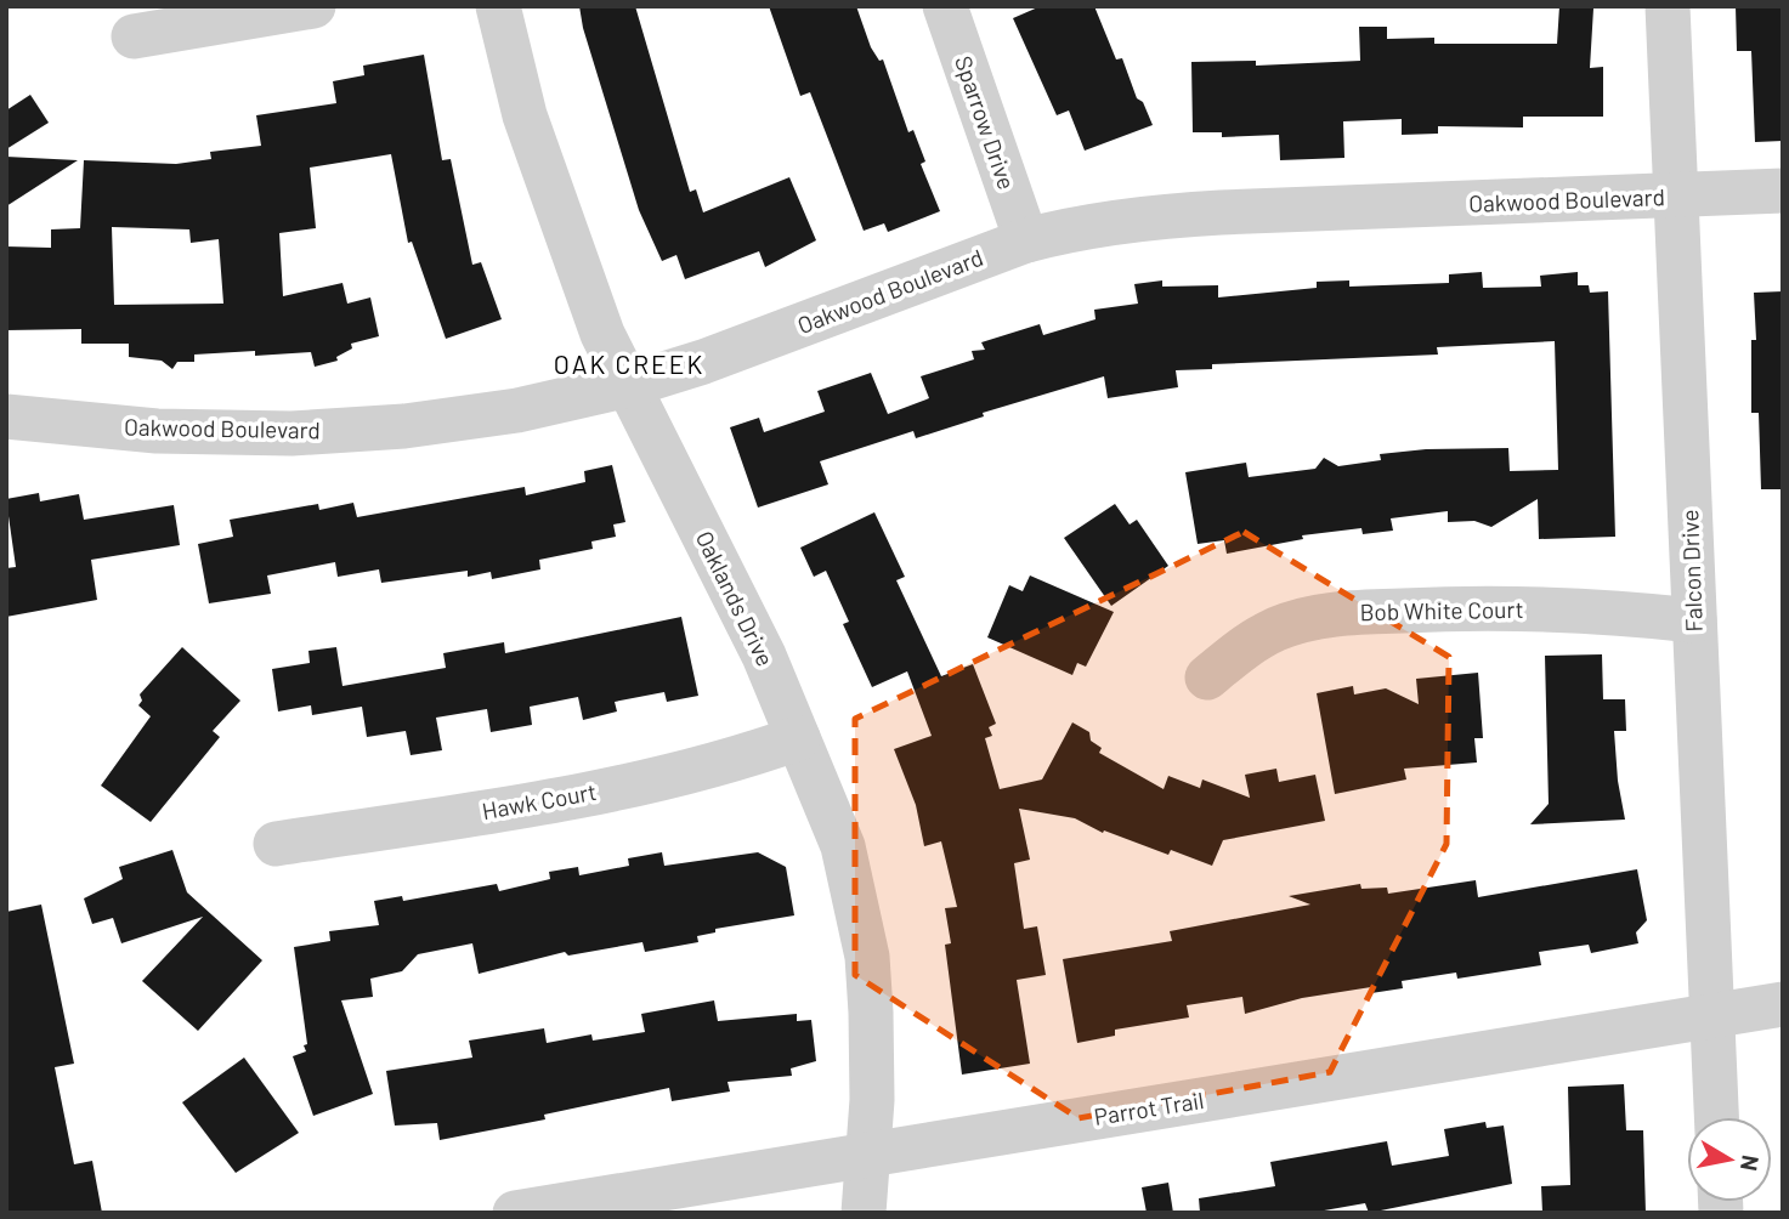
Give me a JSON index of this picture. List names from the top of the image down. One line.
{"streets":{"street":["Sparrow Drive","Oakwood Boulevard","Falcon Drive","Oaklands Drive","Bob White Court","Hawk Court","Parrot Trail"]},"crossings":[["Sparrow Drive","Oakwood Boulevard"],["Oakwood Boulevard","Falcon Drive"],["Oakwood Boulevard","Oaklands Drive"],["Falcon Drive","Bob White Court"],["Falcon Drive","Parrot Trail"],["Oaklands Drive","Hawk Court"],["Oaklands Drive","Parrot Trail"]],"districts":["OAK CREEK"],"north":"right"}
